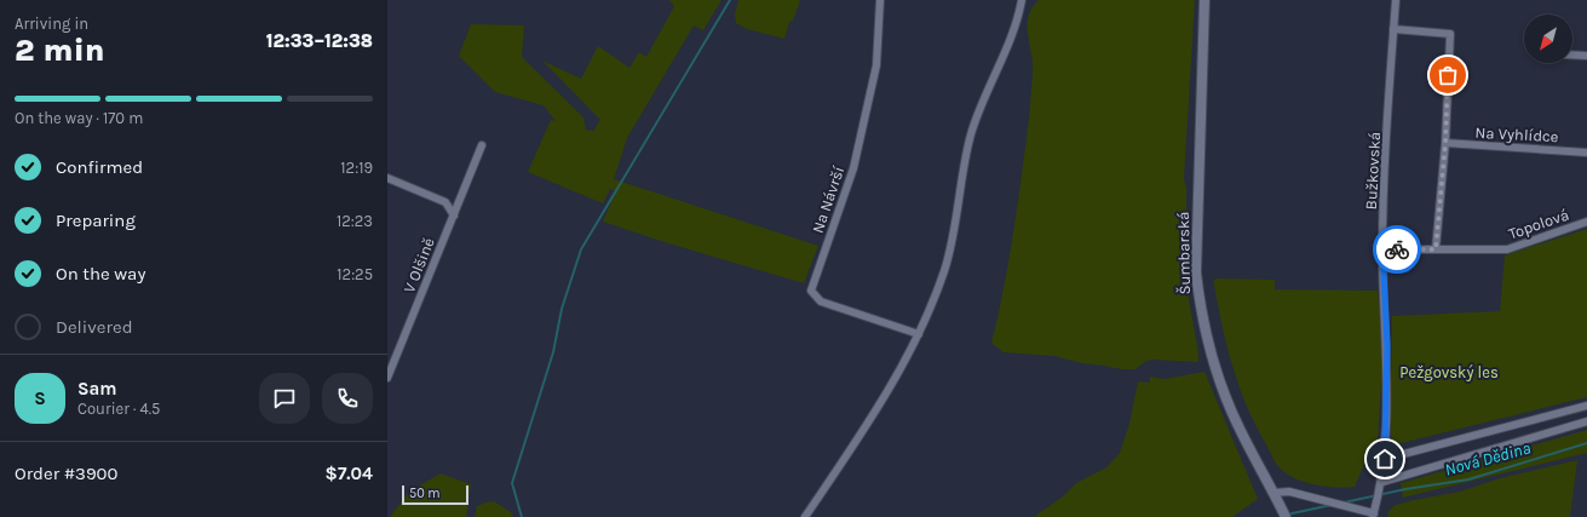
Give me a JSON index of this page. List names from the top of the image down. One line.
{"streets":{"street":["Na Vyhlídce","Bužkovská","Na Návrší","Topolová","Šumbarská","V Olšině"]},"crossings":[["Bužkovská","Topolová"]],"water":["Nová Dědina"],"parks":["Pežgovský les"],"scale_bar":"50 m","north":"bottom left","page":{"heading":["2 min","Arriving in","12:33–12:38"],"panel":["Sam","Courier · 4.5","Order #3900","$7.04"],"bar":"On the way · 170 m","list":[["Confirmed","12:19"],["Preparing","12:23"],["On the way","12:25"],"Delivered"],"round":"S","scale":"50 m"}}
